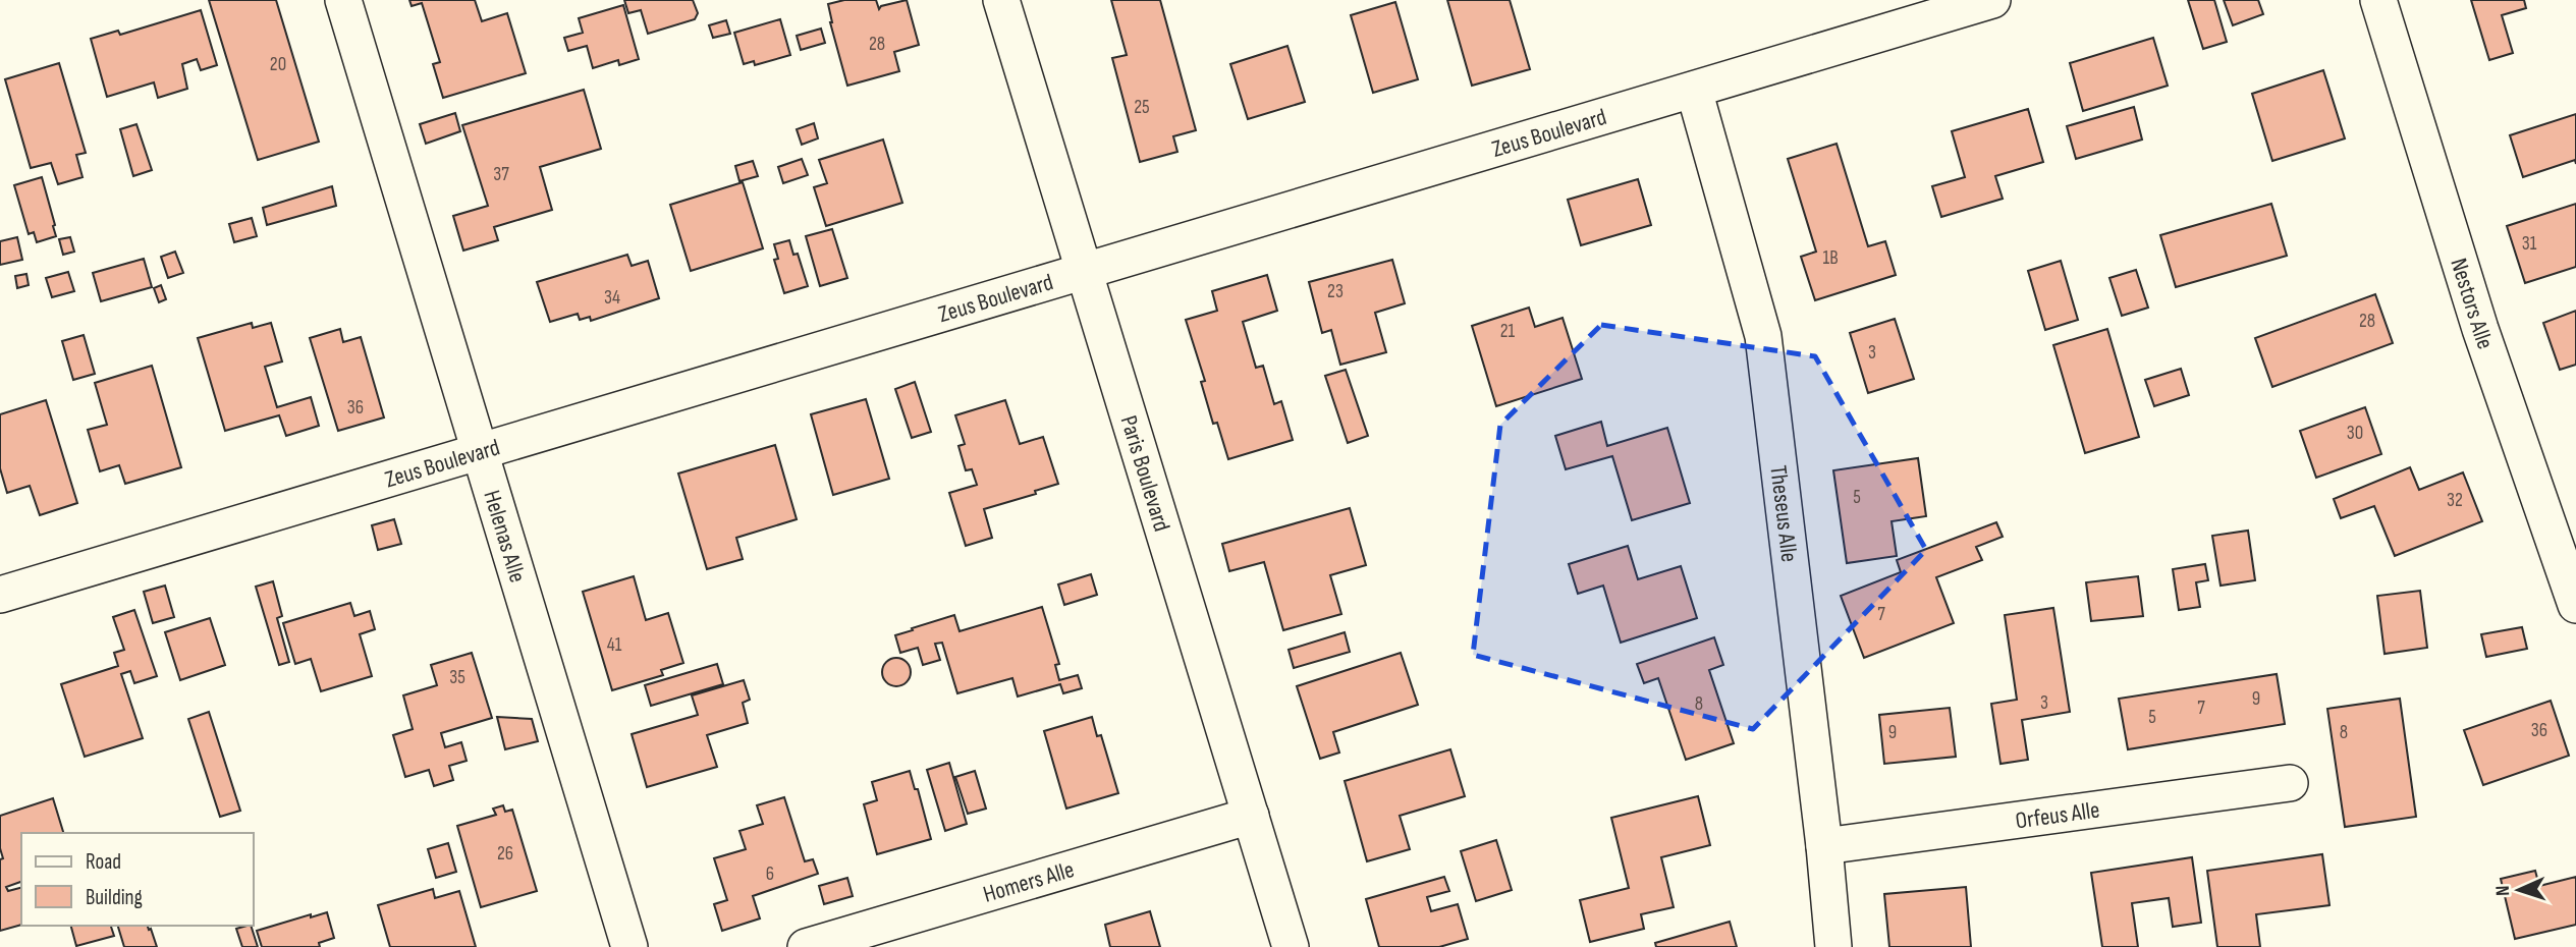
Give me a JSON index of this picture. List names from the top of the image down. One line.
{"streets":{"street":["Zeus Boulevard","Nestors Alle","Paris Boulevard","Theseus Alle","Helenas Alle","Orfeus Alle","Homers Alle"]},"crossings":[["Zeus Boulevard","Paris Boulevard"],["Zeus Boulevard","Theseus Alle"],["Zeus Boulevard","Helenas Alle"],["Paris Boulevard","Homers Alle"],["Theseus Alle","Orfeus Alle"]],"house_numbers":["28","20","25","37","31","1B","23","34","28","21","3","36","30","5","32","7","41","35","9","3","8","7","5","36","9","8","26","6"],"legend":["Road","Building"],"north":"left"}
